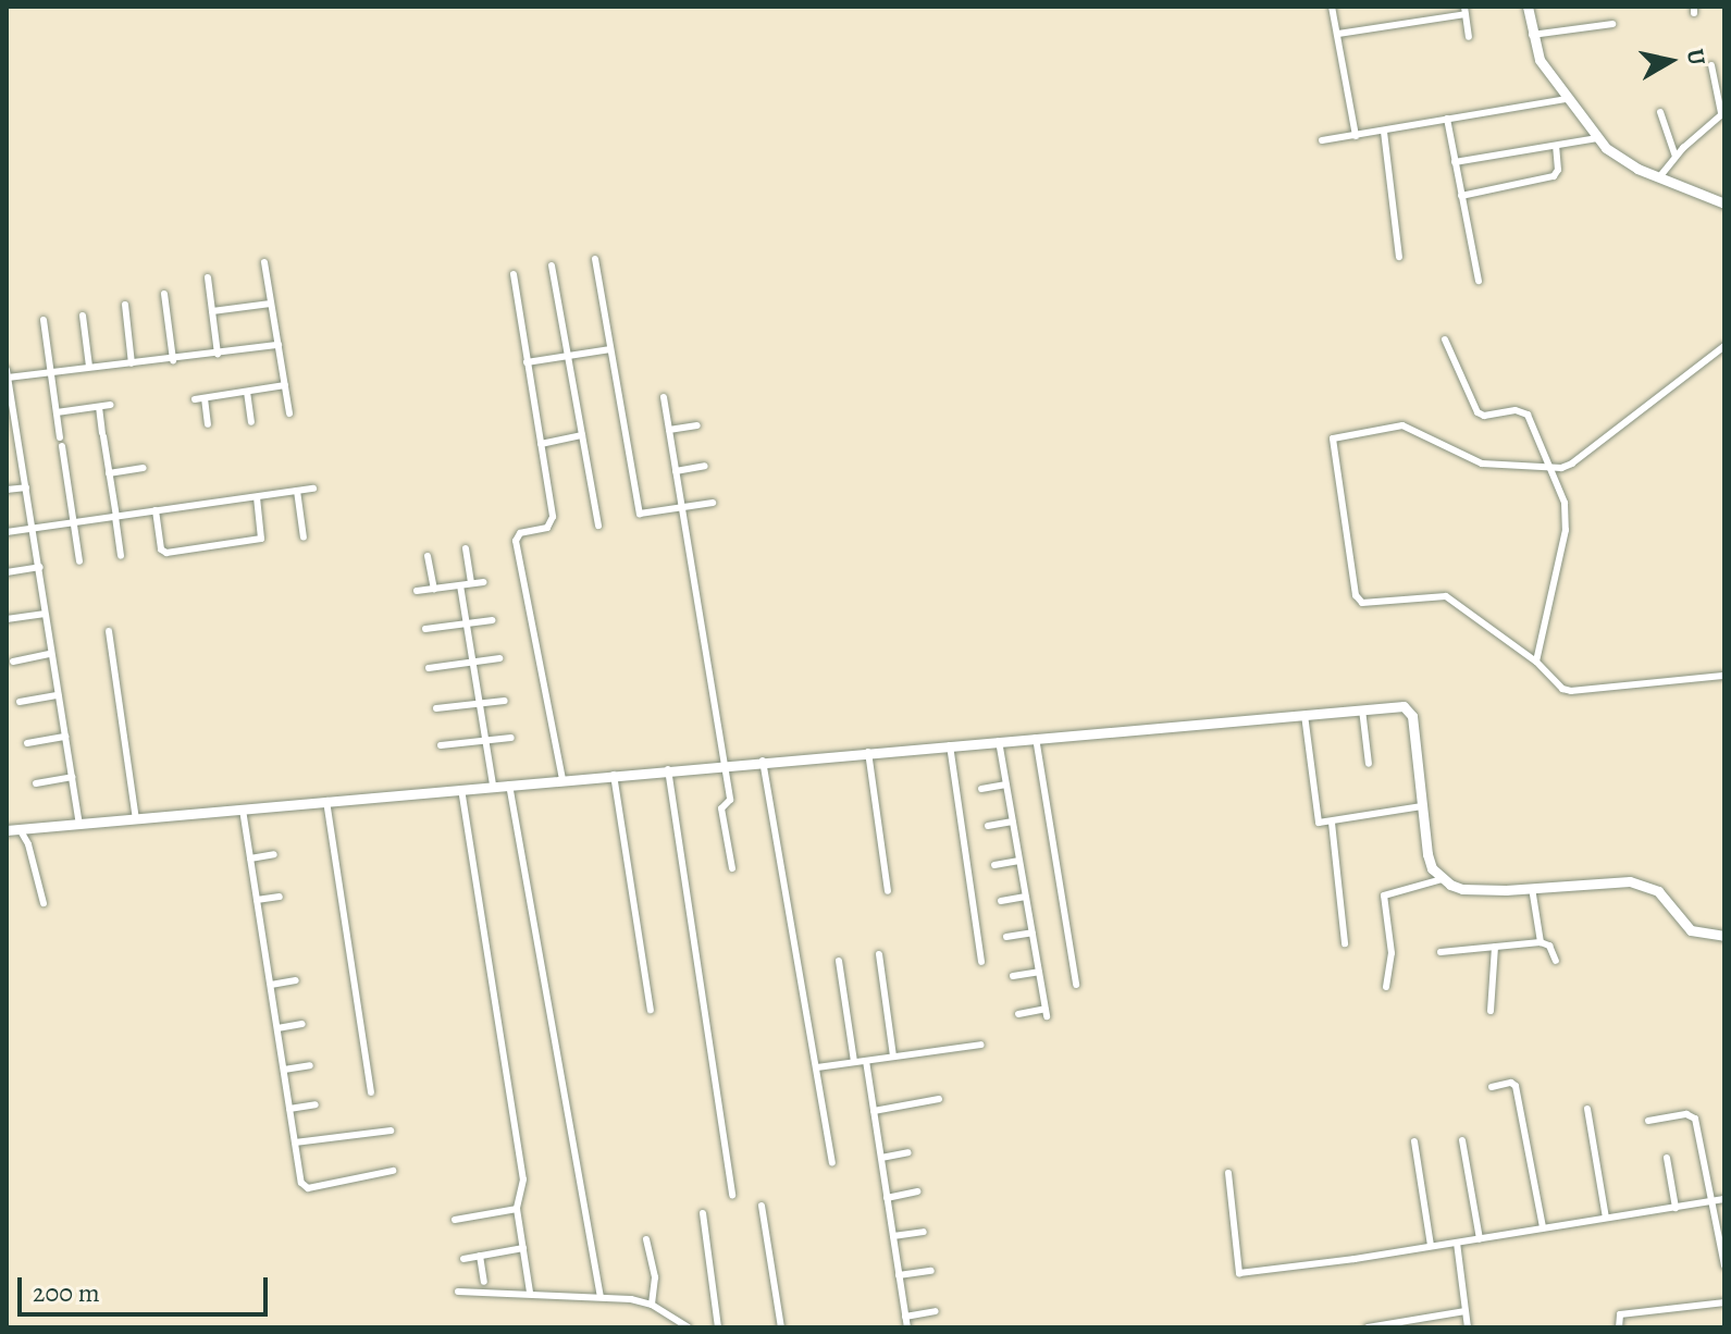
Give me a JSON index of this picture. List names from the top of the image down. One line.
{"scale_bar":"200 m","north":"right"}
